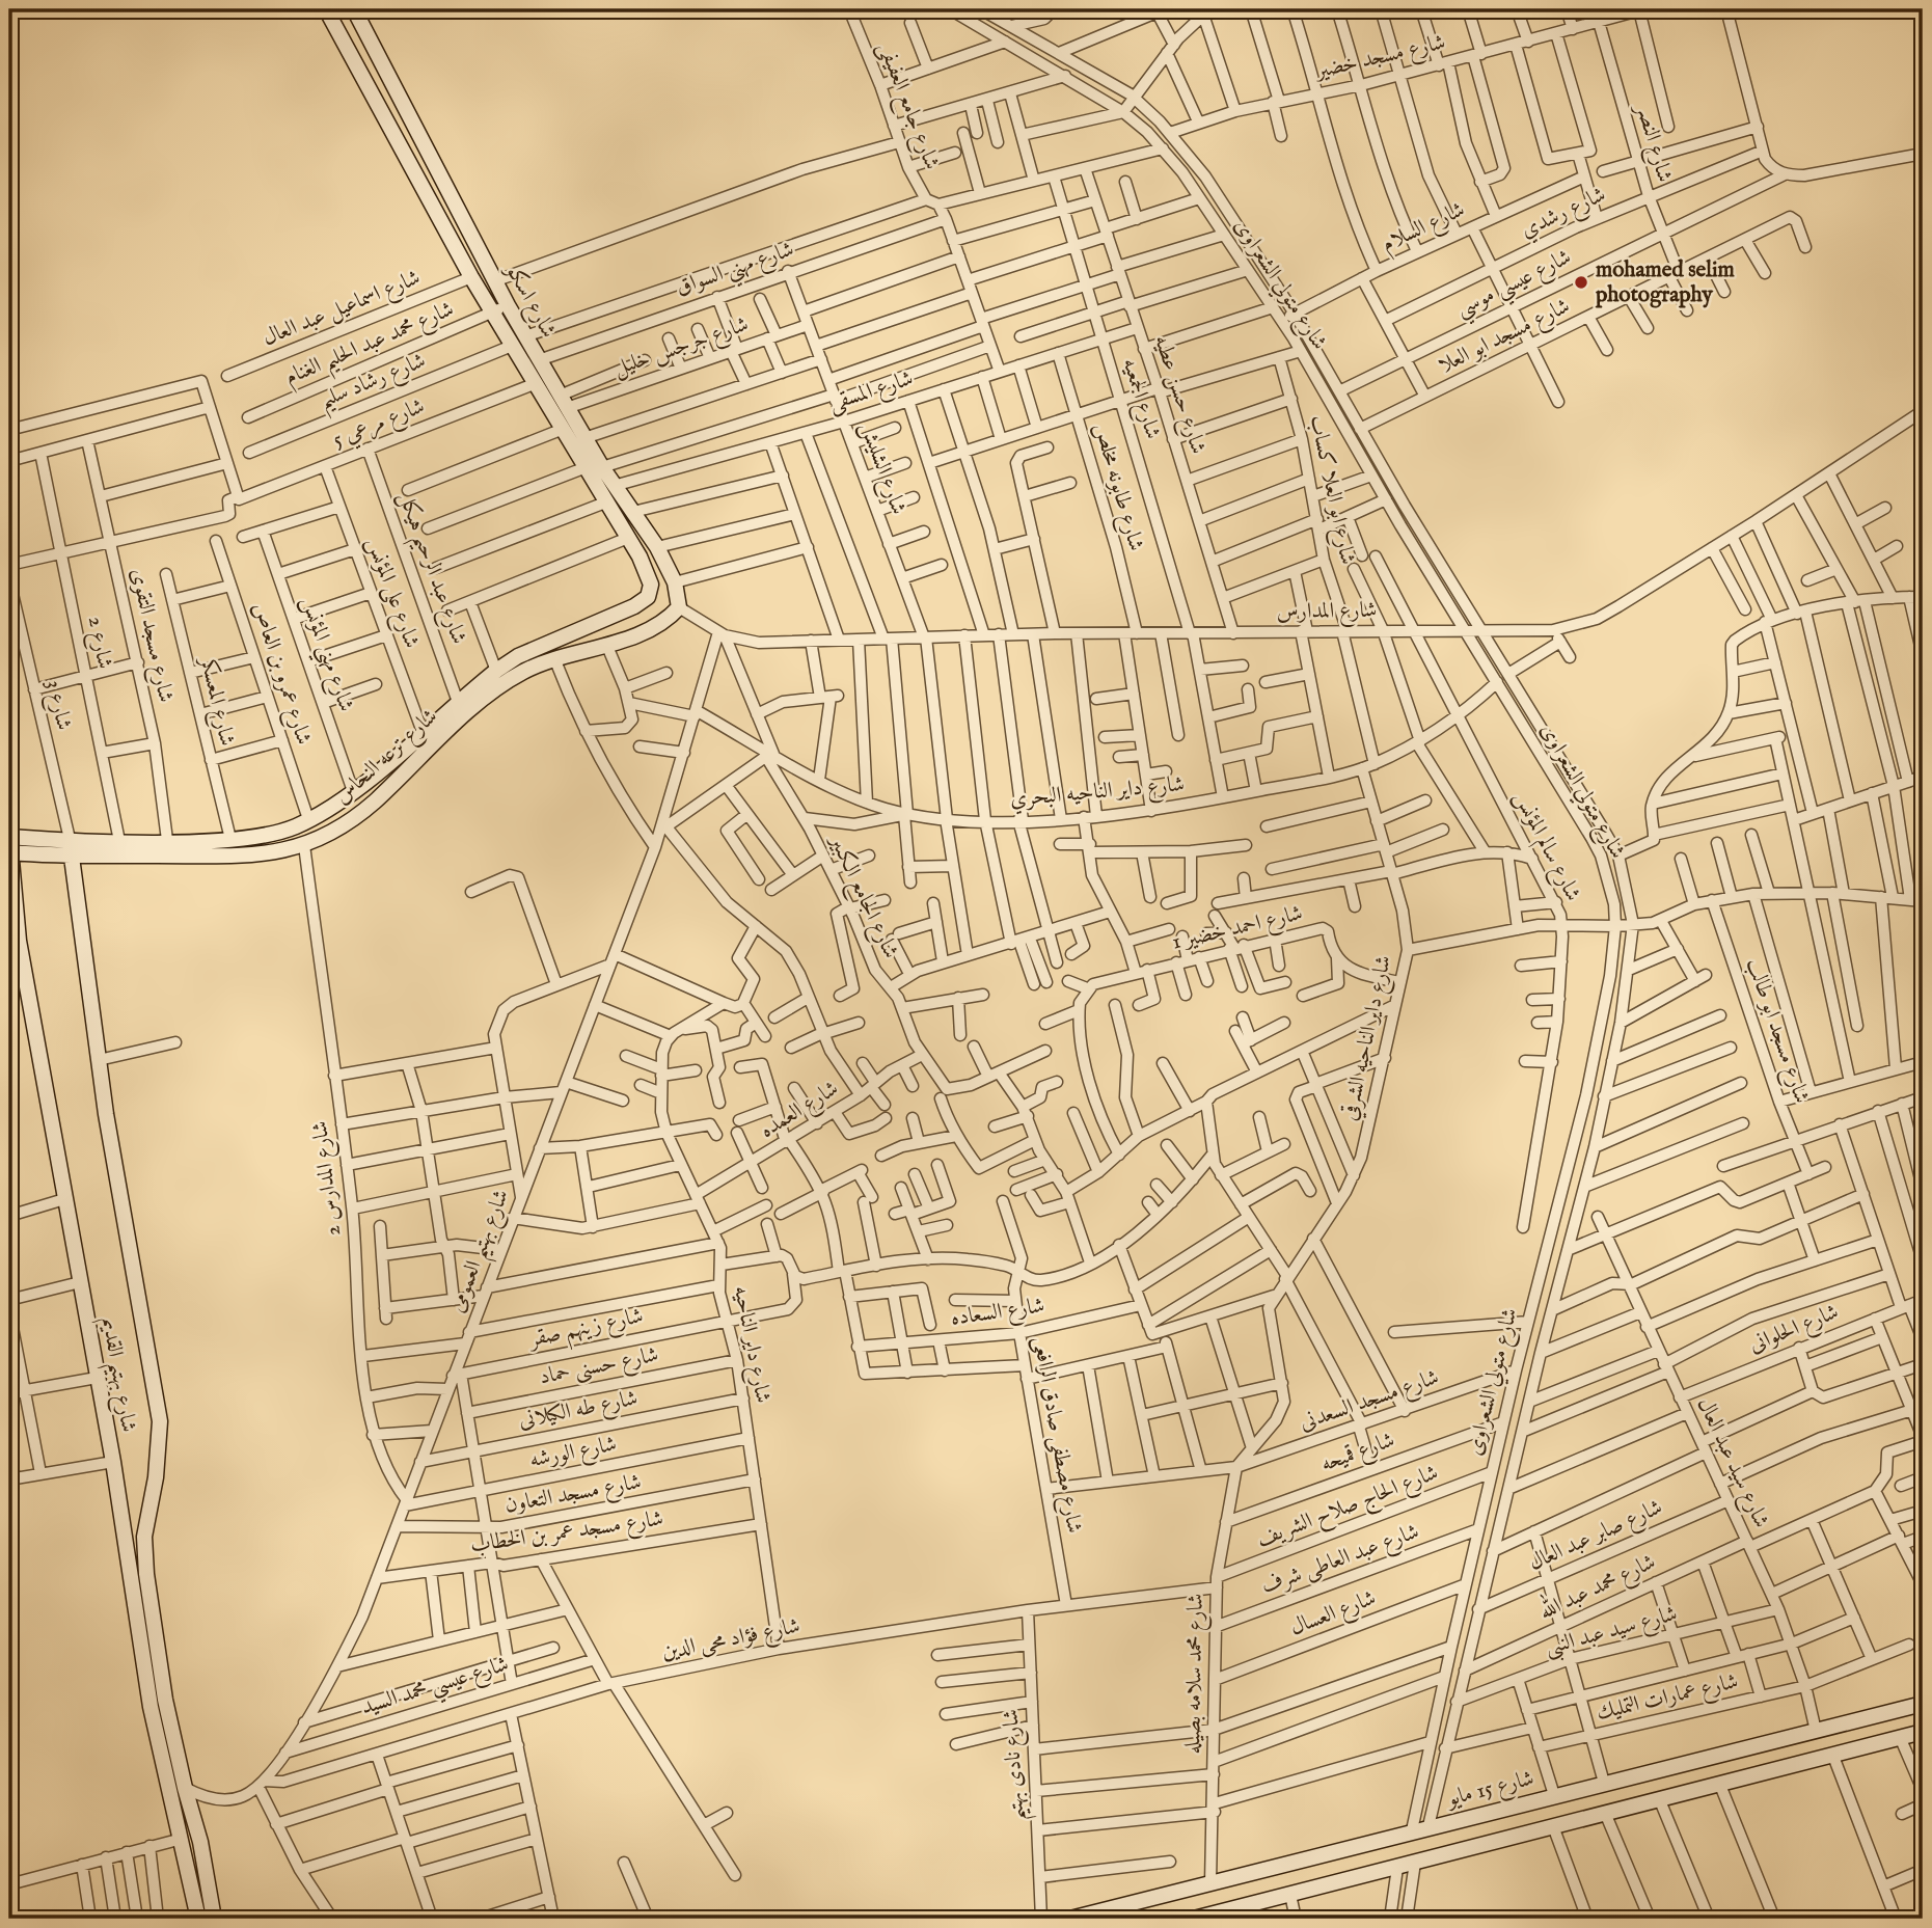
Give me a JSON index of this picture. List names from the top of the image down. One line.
{"streets":{"main road":["شارع اسكو","شارع ترعه النحاس","شارع بهتيم القديم","شارع 15 مايو"],"street":["شارع مسجد خضير","شارع جامع العفيفى","شارع النصر","شارع رشدي","شارع السلام","شارع مهني السواق","شارع عيسي موسي","شارع متولي الشعراوى","شارع اسماعيل عبد العال","شارع مسجد ابو العلا","شارع محمد عبد الحليم الغنام","شارع جرجس خليل","شارع رشاد سليم","شارع المسقى","شارع حسن عطيه","شارع الجمعيه","شارع مرعي 5","شارع الشليش","شارع طابونه مخلص","شارع ابو العلا كساب","شارع عبد الرحيم هيكل","شارع على المؤنس","شارع المدارس","شارع مسجد التقوى","شارع 2","شارع مهني المؤنس","شارع عمرو بن العاص","شارع المعسكر","شارع 3","شارع داير الناحيه البحري","شارع سالم المؤنس","شارع الجامع الكبير","شارع احمد خضير 1","شارع مسجد ابو طالب","شارع داير الناحيه الشرقي","شارع العمده","شارع المدارس 2","شارع بهتيم العمومى","شارع السعاده","شارع زينهم صقر","شارع الحلوانى","شارع داير الناحيه","شارع حسنى حماد","شارع مسجد السعدنى","شارع طه الكيلانى","شارع مصطفى صادق الرافعى","شارع الورشه","شارع قميحه","شارع سيد عبد العال","شارع مسجد التعاون","شارع الحاج صلاح الشريف","شارع مسجد عمر بن الخطاب","شارع صابر عبد العال","شارع عبد العاطى شرف","شارع محمد عبد الله","شارع العسال","شارع سيد عبد النبى","شارع فؤاد محى الدين","شارع محمد سلامه بصيله","شارع عيسي محمد السيد","شارع عمارات التمليك","شارع نادى بهتيم"]},"crossings":[["شارع مسجد خضير","شارع النصر"],["شارع مسجد خضير","شارع متولي الشعراوى"],["شارع النصر","شارع رشدي"],["شارع النصر","شارع عيسي موسي"],["شارع النصر","شارع مسجد ابو العلا"],["شارع السلام","شارع متولي الشعراوى"],["شارع مهني السواق","شارع اسكو"],["شارع مهني السواق","شارع الشليش"],["شارع عيسي موسي","شارع متولي الشعراوى"],["شارع متولي الشعراوى","شارع مسجد ابو العلا"],["شارع متولي الشعراوى","شارع المدارس"],["شارع متولي الشعراوى","شارع داير الناحيه البحري"],["شارع متولي الشعراوى","شارع مسجد السعدنى"],["شارع متولي الشعراوى","شارع قميحه"],["شارع متولي الشعراوى","شارع الحاج صلاح الشريف"],["شارع متولي الشعراوى","شارع صابر عبد العال"],["شارع متولي الشعراوى","شارع عبد العاطى شرف"],["شارع متولي الشعراوى","شارع محمد عبد الله"],["شارع متولي الشعراوى","شارع العسال"],["شارع متولي الشعراوى","شارع سيد عبد النبى"],["شارع متولي الشعراوى","شارع 15 مايو"],["شارع اسكو","شارع اسماعيل عبد العال"],["شارع اسكو","شارع محمد عبد الحليم الغنام"],["شارع اسكو","شارع جرجس خليل"],["شارع اسكو","شارع رشاد سليم"],["شارع اسكو","شارع المسقى"],["شارع اسكو","شارع مرعي 5"],["شارع اسكو","شارع المدارس"],["شارع اسكو","شارع ترعه النحاس"],["شارع جرجس خليل","شارع الشليش"],["شارع المسقى","شارع حسن عطيه"],["شارع المسقى","شارع الجمعيه"],["شارع المسقى","شارع الشليش"],["شارع المسقى","شارع طابونه مخلص"],["شارع حسن عطيه","شارع المدارس"],["شارع الجمعيه","شارع المدارس"],["شارع الجمعيه","شارع داير الناحيه البحري"],["شارع مرعي 5","شارع عبد الرحيم هيكل"],["شارع مرعي 5","شارع على المؤنس"],["شارع الشليش","شارع المدارس"],["شارع الشليش","شارع داير الناحيه البحري"],["شارع طابونه مخلص","شارع المدارس"],["شارع ابو العلا كساب","شارع المدارس"],["شارع ابو العلا كساب","شارع داير الناحيه البحري"],["شارع عبد الرحيم هيكل","شارع ترعه النحاس"],["شارع على المؤنس","شارع ترعه النحاس"],["شارع المدارس","شارع ترعه النحاس"],["شارع المدارس","شارع سالم المؤنس"],["شارع المدارس","شارع الجامع الكبير"],["شارع المدارس","شارع بهتيم العمومى"],["شارع مسجد التقوى","شارع ترعه النحاس"],["شارع 2","شارع ترعه النحاس"],["شارع مهني المؤنس","شارع ترعه النحاس"],["شارع عمرو بن العاص","شارع ترعه النحاس"],["شارع المعسكر","شارع ترعه النحاس"],["شارع 3","شارع ترعه النحاس"],["شارع 3","شارع بهتيم القديم"],["شارع ترعه النحاس","شارع المدارس 2"],["شارع ترعه النحاس","شارع بهتيم القديم"],["شارع داير الناحيه البحري","شارع سالم المؤنس"],["شارع داير الناحيه البحري","شارع الجامع الكبير"],["شارع داير الناحيه البحري","شارع داير الناحيه الشرقي"],["شارع داير الناحيه البحري","شارع بهتيم العمومى"],["شارع الجامع الكبير","شارع العمده"],["شارع الجامع الكبير","شارع بهتيم العمومى"],["شارع العمده","شارع بهتيم العمومى"],["شارع العمده","شارع داير الناحيه"],["شارع المدارس 2","شارع بهتيم العمومى"],["شارع المدارس 2","شارع الورشه"],["شارع بهتيم العمومى","شارع زينهم صقر"],["شارع بهتيم العمومى","شارع طه الكيلانى"],["شارع بهتيم العمومى","شارع الورشه"],["شارع بهتيم العمومى","شارع مسجد التعاون"],["شارع بهتيم العمومى","شارع مسجد عمر بن الخطاب"],["شارع بهتيم العمومى","شارع فؤاد محى الدين"],["شارع بهتيم العمومى","شارع عيسي محمد السيد"],["شارع السعاده","شارع مصطفى صادق الرافعى"],["شارع زينهم صقر","شارع داير الناحيه"],["شارع الحلوانى","شارع سيد عبد العال"],["شارع داير الناحيه","شارع حسنى حماد"],["شارع داير الناحيه","شارع طه الكيلانى"],["شارع داير الناحيه","شارع الورشه"],["شارع داير الناحيه","شارع مسجد التعاون"],["شارع داير الناحيه","شارع مسجد عمر بن الخطاب"],["شارع داير الناحيه","شارع فؤاد محى الدين"],["شارع مسجد السعدنى","شارع مصطفى صادق الرافعى"],["شارع مسجد السعدنى","شارع محمد سلامه بصيله"],["شارع مصطفى صادق الرافعى","شارع فؤاد محى الدين"],["شارع قميحه","شارع محمد سلامه بصيله"],["شارع سيد عبد العال","شارع صابر عبد العال"],["شارع سيد عبد العال","شارع محمد عبد الله"],["شارع سيد عبد العال","شارع سيد عبد النبى"],["شارع سيد عبد العال","شارع عمارات التمليك"],["شارع سيد عبد العال","شارع 15 مايو"],["شارع الحاج صلاح الشريف","شارع فؤاد محى الدين"],["شارع الحاج صلاح الشريف","شارع محمد سلامه بصيله"],["شارع عبد العاطى شرف","شارع محمد سلامه بصيله"],["شارع العسال","شارع محمد سلامه بصيله"],["شارع فؤاد محى الدين","شارع محمد سلامه بصيله"],["شارع فؤاد محى الدين","شارع نادى بهتيم"],["شارع محمد سلامه بصيله","شارع 15 مايو"]],"places":["mohamed selim photography"]}
